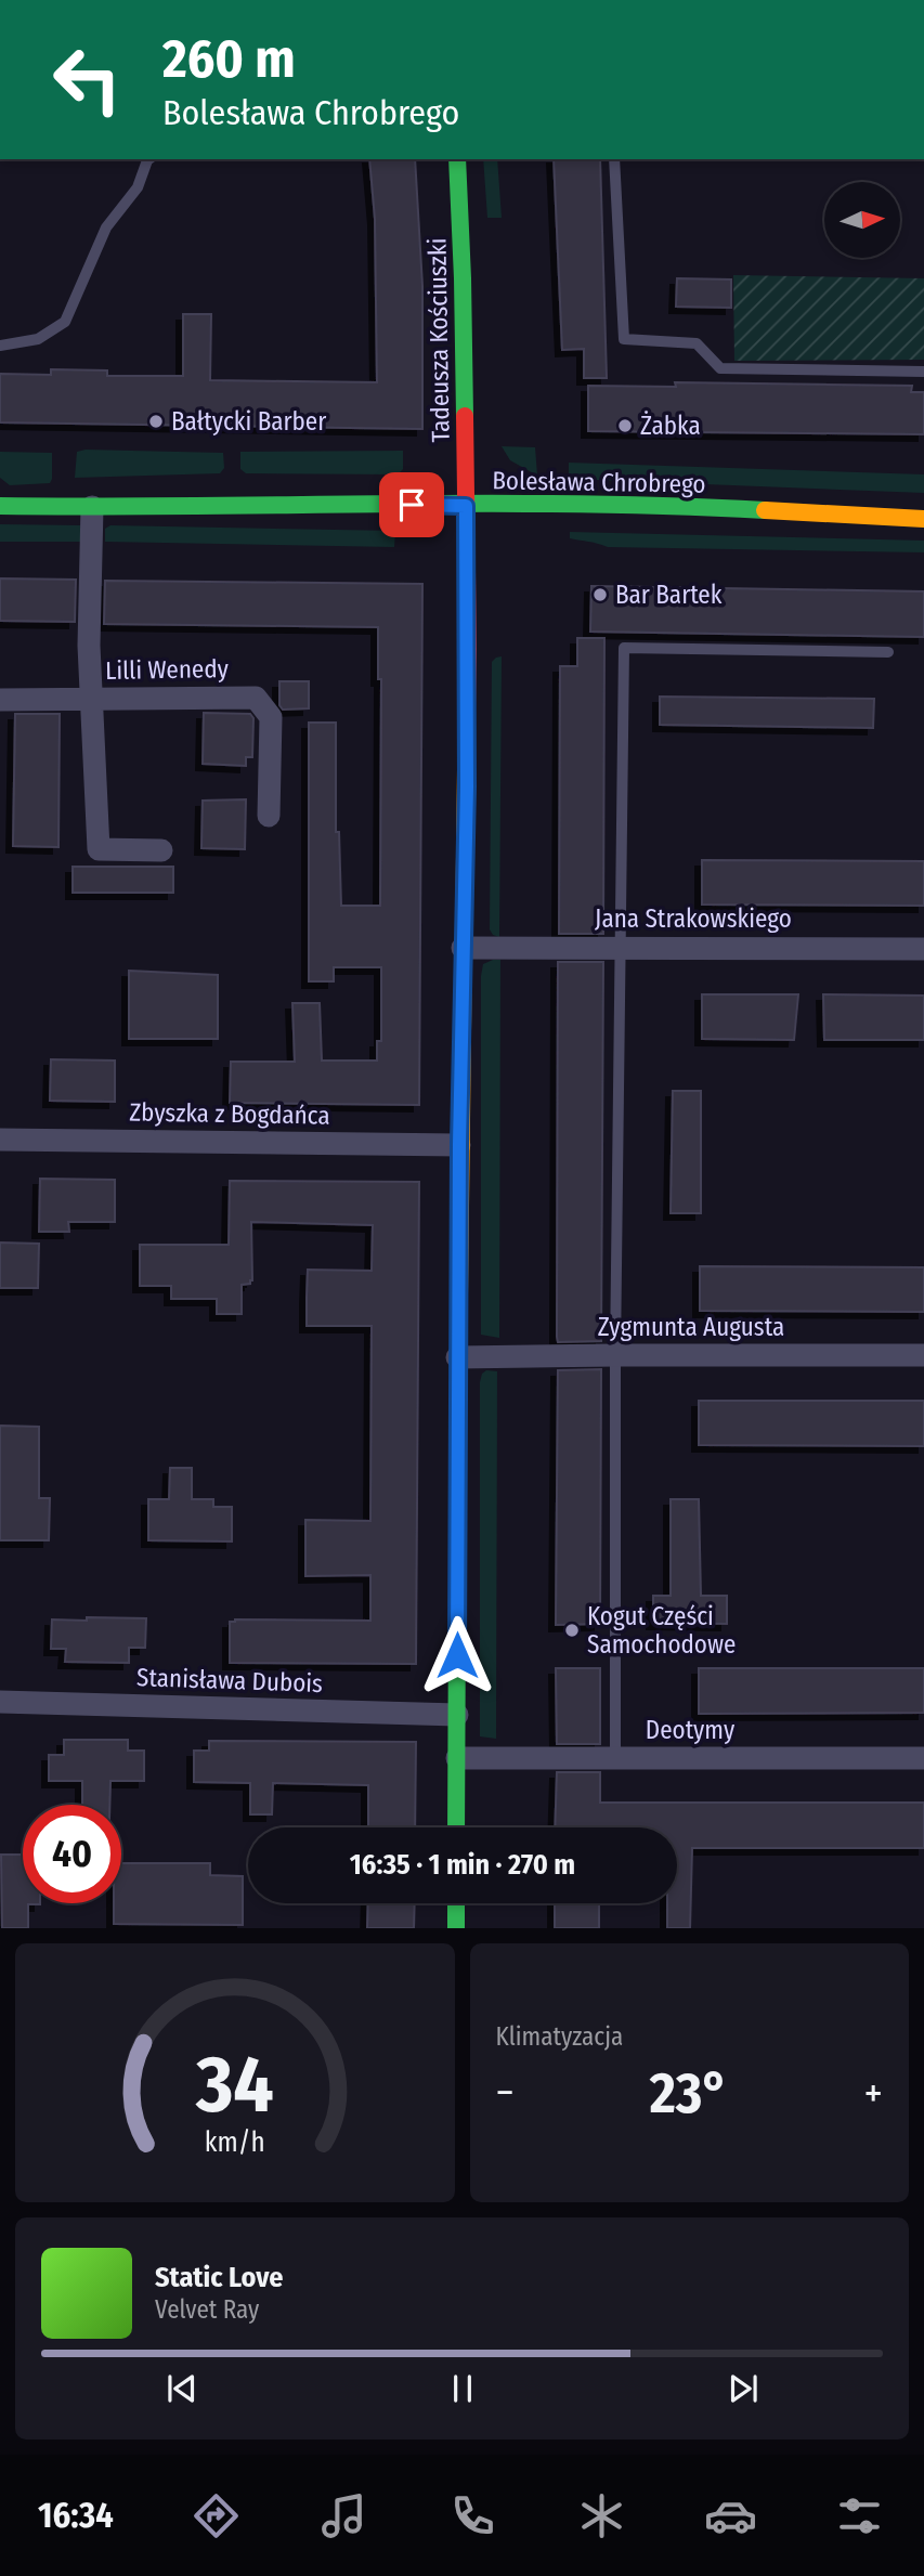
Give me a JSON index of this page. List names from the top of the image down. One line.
{"streets":{"street":["Tadeusza Kościuszki","Bolesława Chrobrego","Lilli Wenedy","Jana Strakowskiego","Zbyszka z Bogdańca","Zygmunta Augusta","Stanisława Dubois","Deotymy"]},"crossings":[["Tadeusza Kościuszki","Bolesława Chrobrego"],["Tadeusza Kościuszki","Jana Strakowskiego"],["Tadeusza Kościuszki","Zbyszka z Bogdańca"],["Tadeusza Kościuszki","Zygmunta Augusta"],["Tadeusza Kościuszki","Stanisława Dubois"],["Tadeusza Kościuszki","Deotymy"]],"places":["Bałtycki Barber","Żabka","Bar Bartek","Kogut Części Samochodowe"],"north":"right","page":{"turn":["260 m","Bolesława Chrobrego"],"limit":"40","trip":"16:35 · 1 min · 270 m","tile":"Klimatyzacja","heat":["−","23°","+"],"song":["Static Love","Velvet Ray"],"tabs":"16:34","gauge":["34","km/h"]}}
